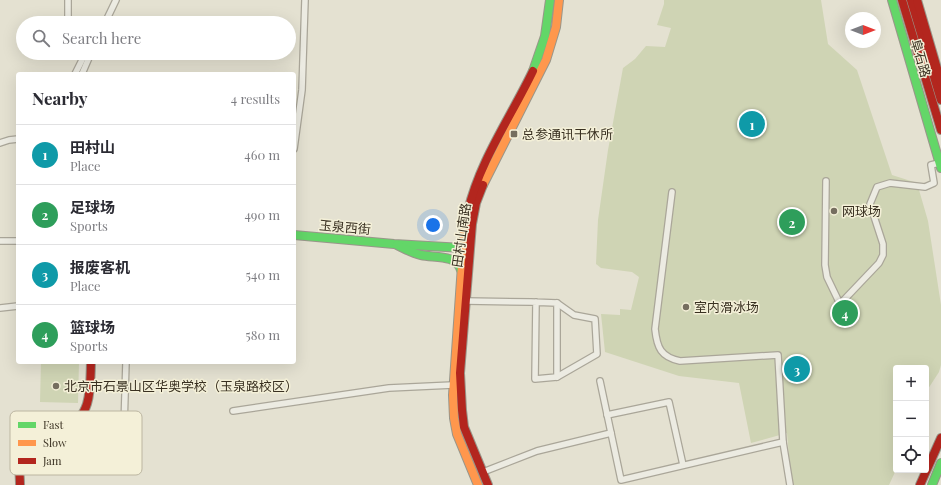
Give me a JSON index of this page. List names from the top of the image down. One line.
{"streets":{"main road":["阜石路","玉泉西街","田村山南路"]},"crossings":[["玉泉西街","田村山南路"]],"places":{"transit":["总参通讯干休所"],"other":["网球场","室内滑冰场","北京市石景山区华奥学校（玉泉路校区）"]},"legend":["Fast","Slow","Jam"],"north":"right","page":{"search":"Search here","heading":["Nearby","4 results"],"pins":["1","2","4","3"],"list":[{"mark":"1","name":"田村山","note":"Place","value":"460 m"},{"mark":"2","name":"足球场","note":"Sports","value":"490 m"},{"mark":"3","name":"报废客机","note":"Place","value":"540 m"},{"mark":"4","name":"篮球场","note":"Sports","value":"580 m"}],"map_buttons":["+","−"]}}
